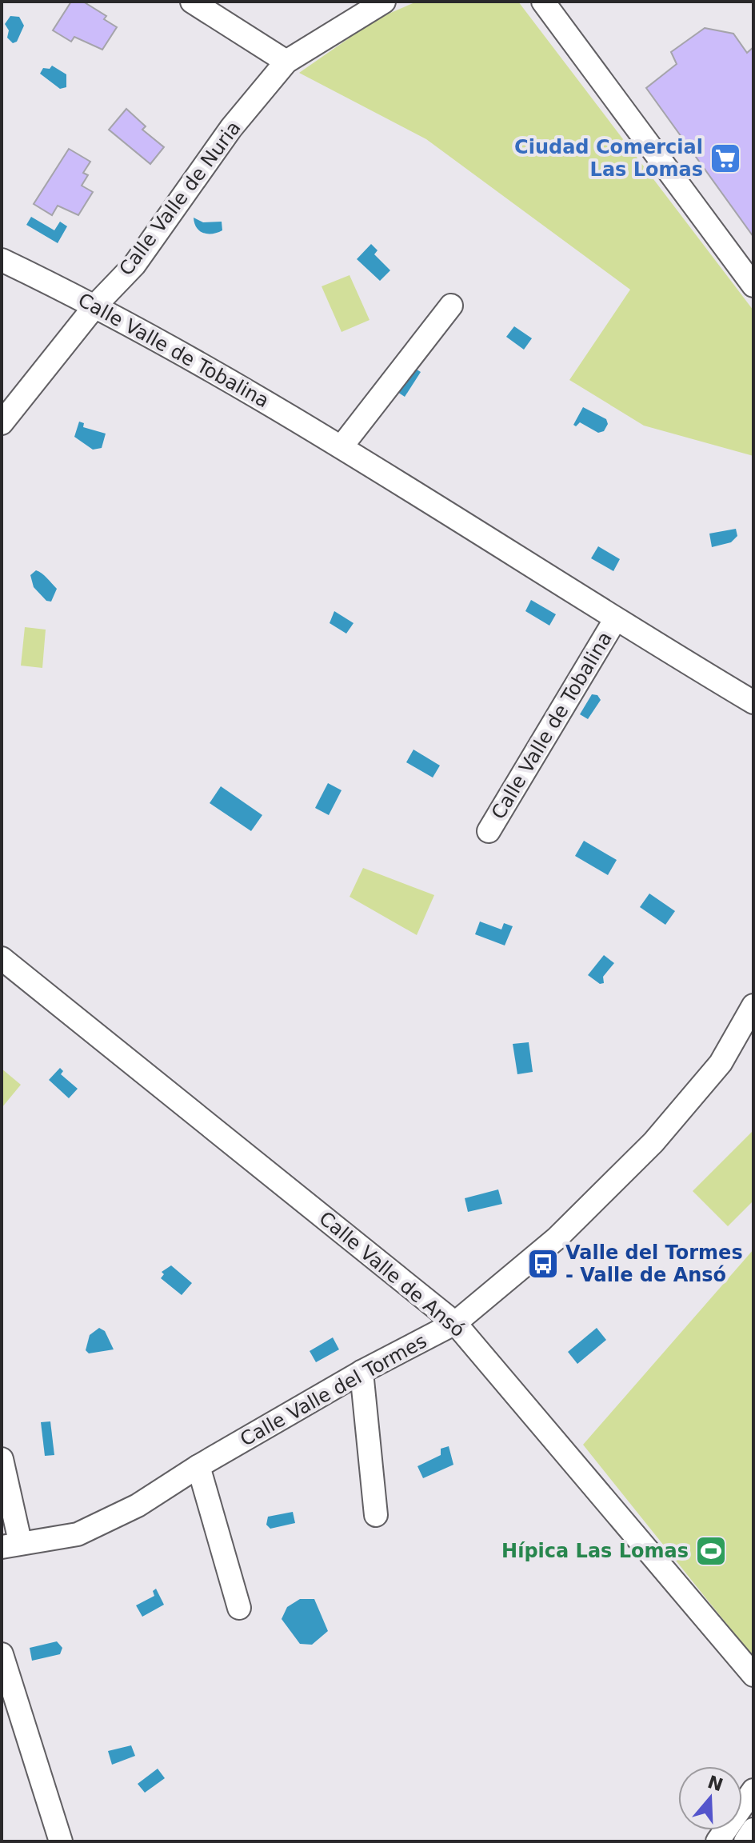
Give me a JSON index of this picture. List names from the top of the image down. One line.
{"streets":{"street":["Calle Valle de Nuria","Calle Valle de Tobalina","Calle Valle de Ansó","Calle Valle del Tormes"]},"crossings":[["Calle Valle de Nuria","Calle Valle de Tobalina"],["Calle Valle de Ansó","Calle Valle del Tormes"]],"places":{"supermarket":["Ciudad Comercial Las Lomas"],"bus stop":["Valle del Tormes - Valle de Ansó"],"sports":["Hípica Las Lomas"]},"north":"top"}
